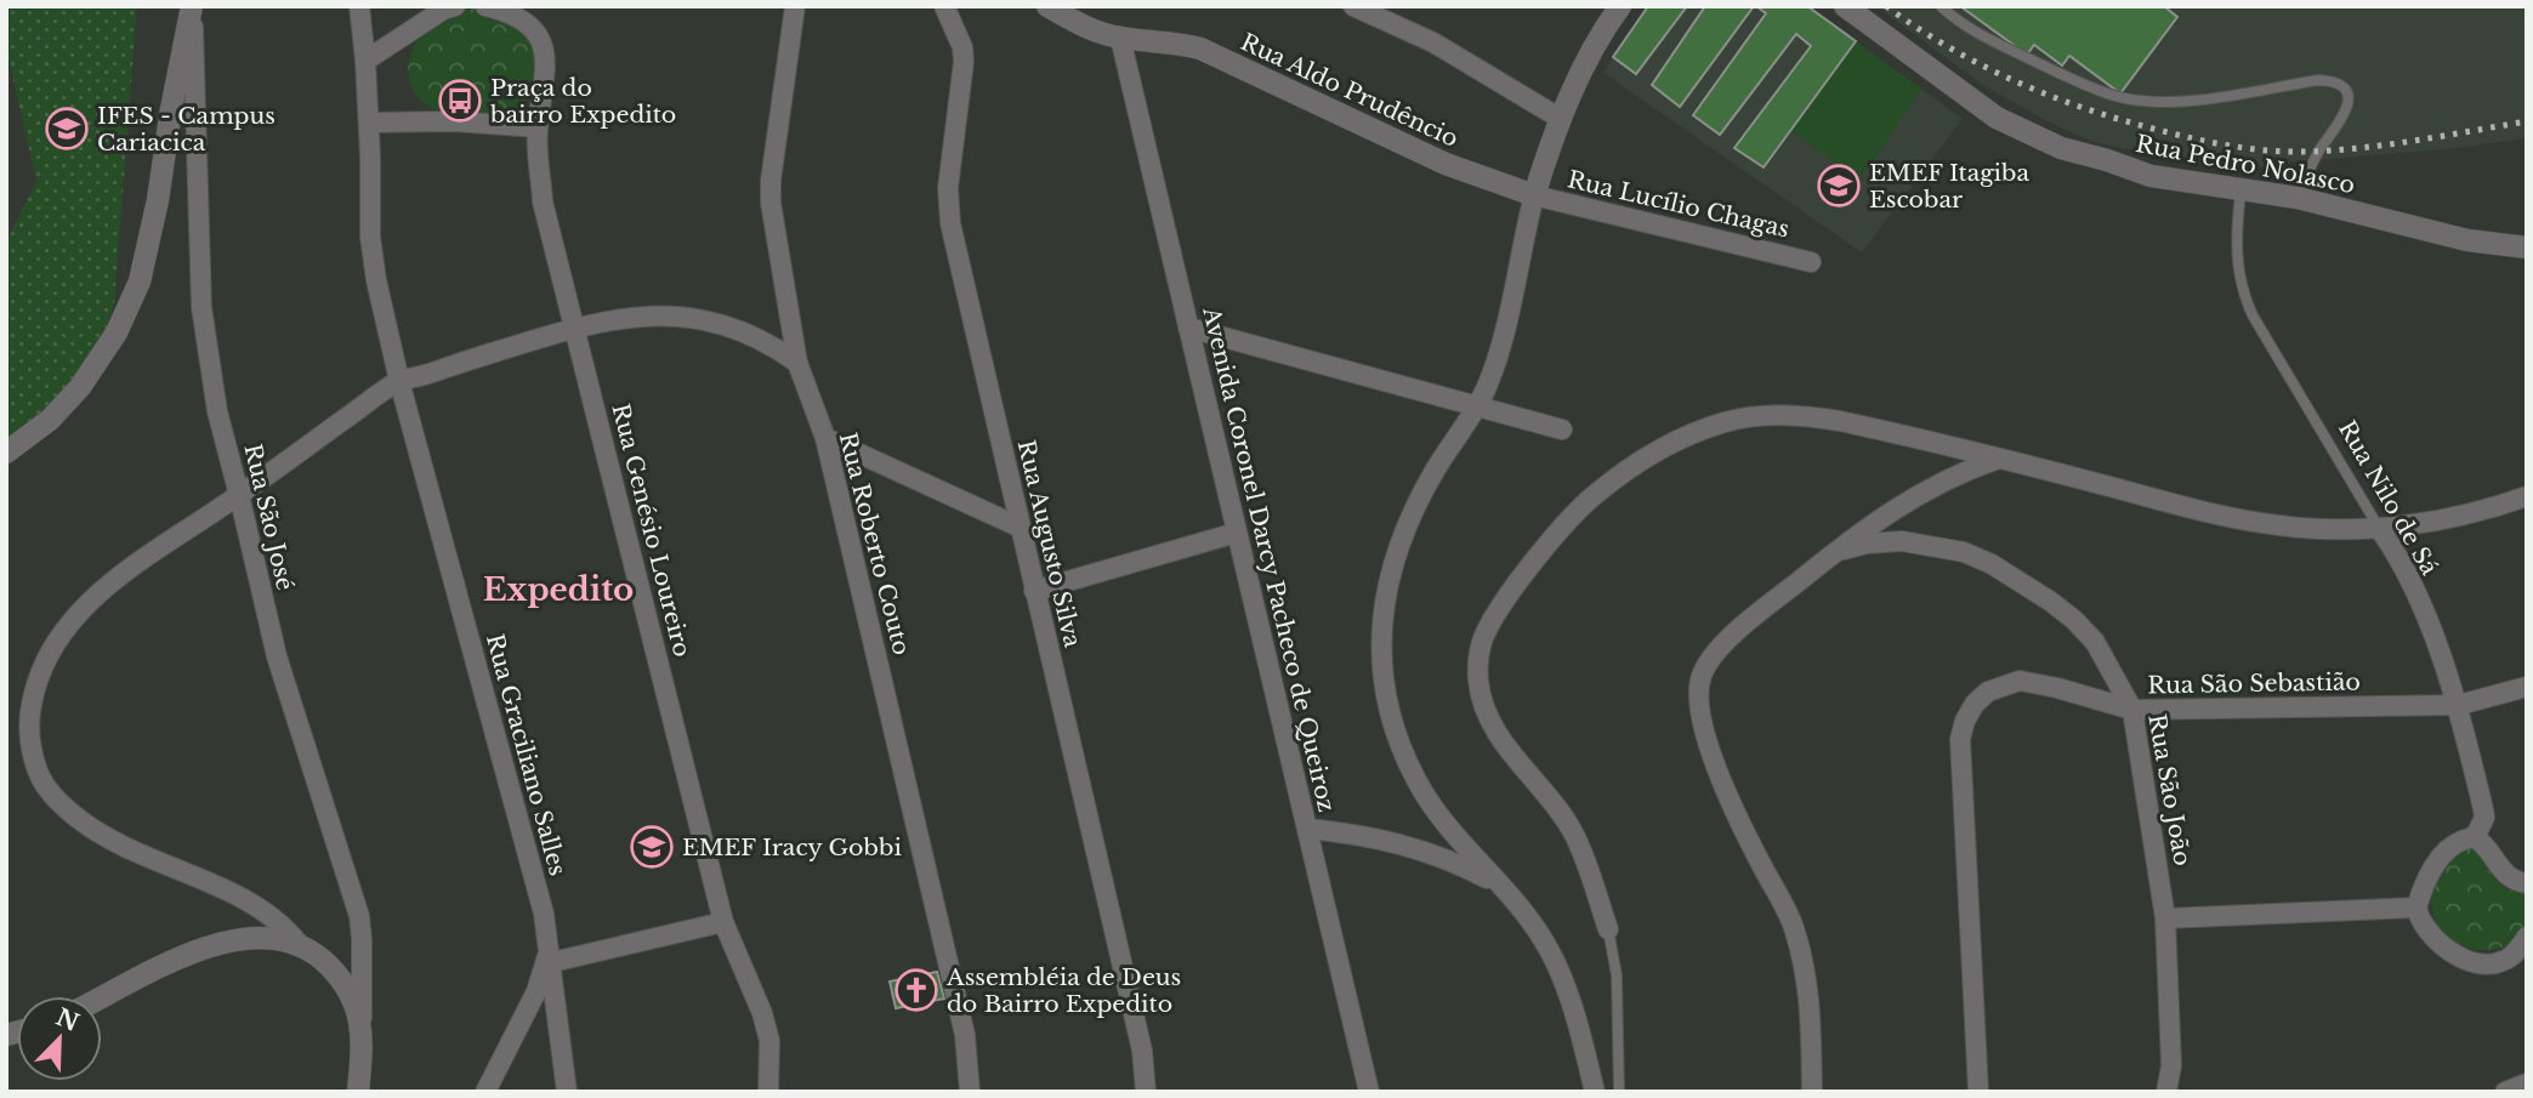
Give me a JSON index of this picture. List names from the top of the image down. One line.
{"streets":{"street":["Rua Aldo Prudêncio","Rua Pedro Nolasco","Rua Lucílio Chagas","Rua Nilo de Sá","Rua São José","Rua Genésio Loureiro","Rua Roberto Couto","Rua Augusto Silva","Avenida Coronel Darcy Pacheco de Queiroz","Rua São Sebastião","Rua Graciliano Salles","Rua São João"]},"crossings":[["Rua Aldo Prudêncio","Rua Lucílio Chagas"],["Rua Aldo Prudêncio","Avenida Coronel Darcy Pacheco de Queiroz"],["Rua Pedro Nolasco","Rua Nilo de Sá"],["Rua Nilo de Sá","Rua São Sebastião"],["Rua São Sebastião","Rua São João"]],"districts":["Expedito"],"places":{"bus stop":["Praça do bairro Expedito"],"school or university":["IFES - Campus Cariacica","EMEF Itagiba Escobar","EMEF Iracy Gobbi"],"church":["Assembléia de Deus do Bairro Expedito"]},"north":"top right"}
